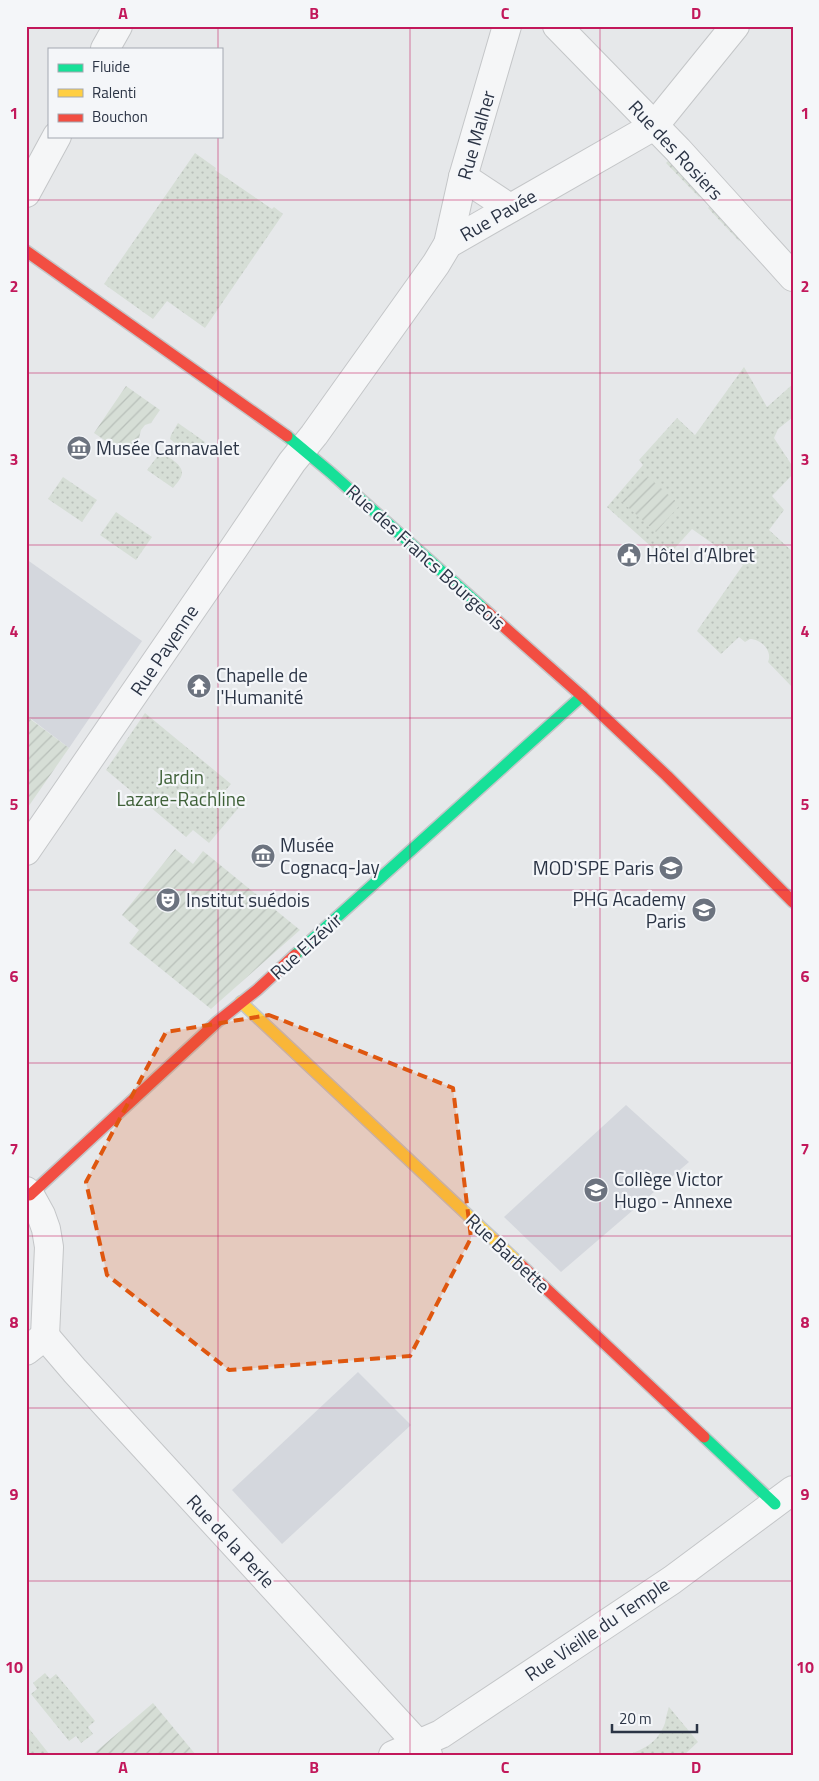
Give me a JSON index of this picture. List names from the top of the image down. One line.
{"streets":{"street":["Rue Malher","Rue des Rosiers","Rue Pavée","Rue des Francs Bourgeois","Rue Payenne","Rue Elzévir","Rue Barbette","Rue de la Perle","Rue Vieille du Temple"]},"crossings":[["Rue Malher","Rue Pavée"],["Rue des Rosiers","Rue Pavée"],["Rue Pavée","Rue des Francs Bourgeois"],["Rue Pavée","Rue Payenne"],["Rue des Francs Bourgeois","Rue Payenne"],["Rue des Francs Bourgeois","Rue Elzévir"],["Rue Elzévir","Rue Barbette"],["Rue Barbette","Rue Vieille du Temple"],["Rue de la Perle","Rue Vieille du Temple"]],"parks":["Jardin Lazare-Rachline"],"places":{"museum":["Musée Carnavalet","Musée Cognacq-Jay"],"public building":["Hôtel d’Albret"],"temple":["Chapelle de l'Humanité"],"school or university":["MOD'SPE Paris","PHG Academy Paris","Collège Victor Hugo - Annexe"],"theatre":["Institut suédois"]},"legend":["Fluide","Ralenti","Bouchon"],"scale_bar":"20 m","grid":{"columns":["A","B","C","D"],"rows":["1","2","3","4","5","6","7","8","9","10"]}}
